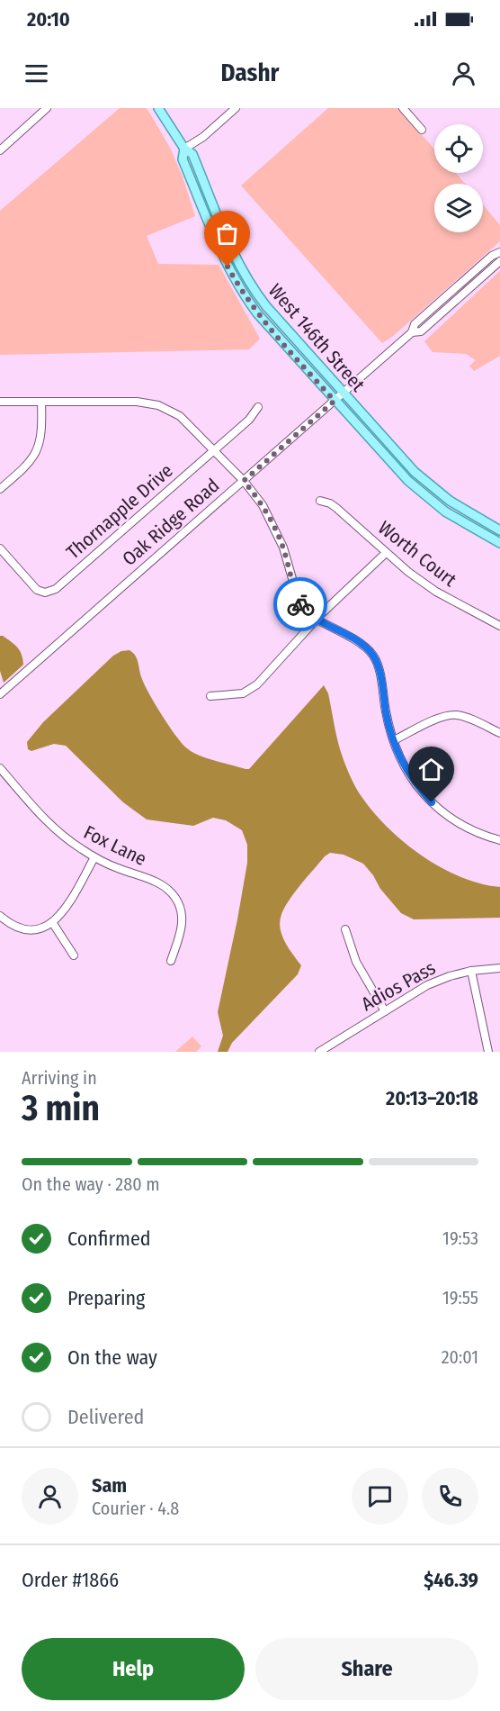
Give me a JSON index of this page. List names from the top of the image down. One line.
{"streets":{"main road":["West 146th Street"],"street":["Thornapple Drive","Oak Ridge Road","Worth Court","Fox Lane","Adios Pass"]},"crossings":[["West 146th Street","Oak Ridge Road"]],"page":{"status":"20:10","header":"Dashr","heading":["3 min","Arriving in","20:13–20:18"],"panel":["Sam","Courier · 4.8","Order #1866","$46.39"],"bar":"On the way · 280 m","list":[["Confirmed","19:53"],["Preparing","19:55"],["On the way","20:01"],"Delivered"],"buttons":["Help","Share"]}}
